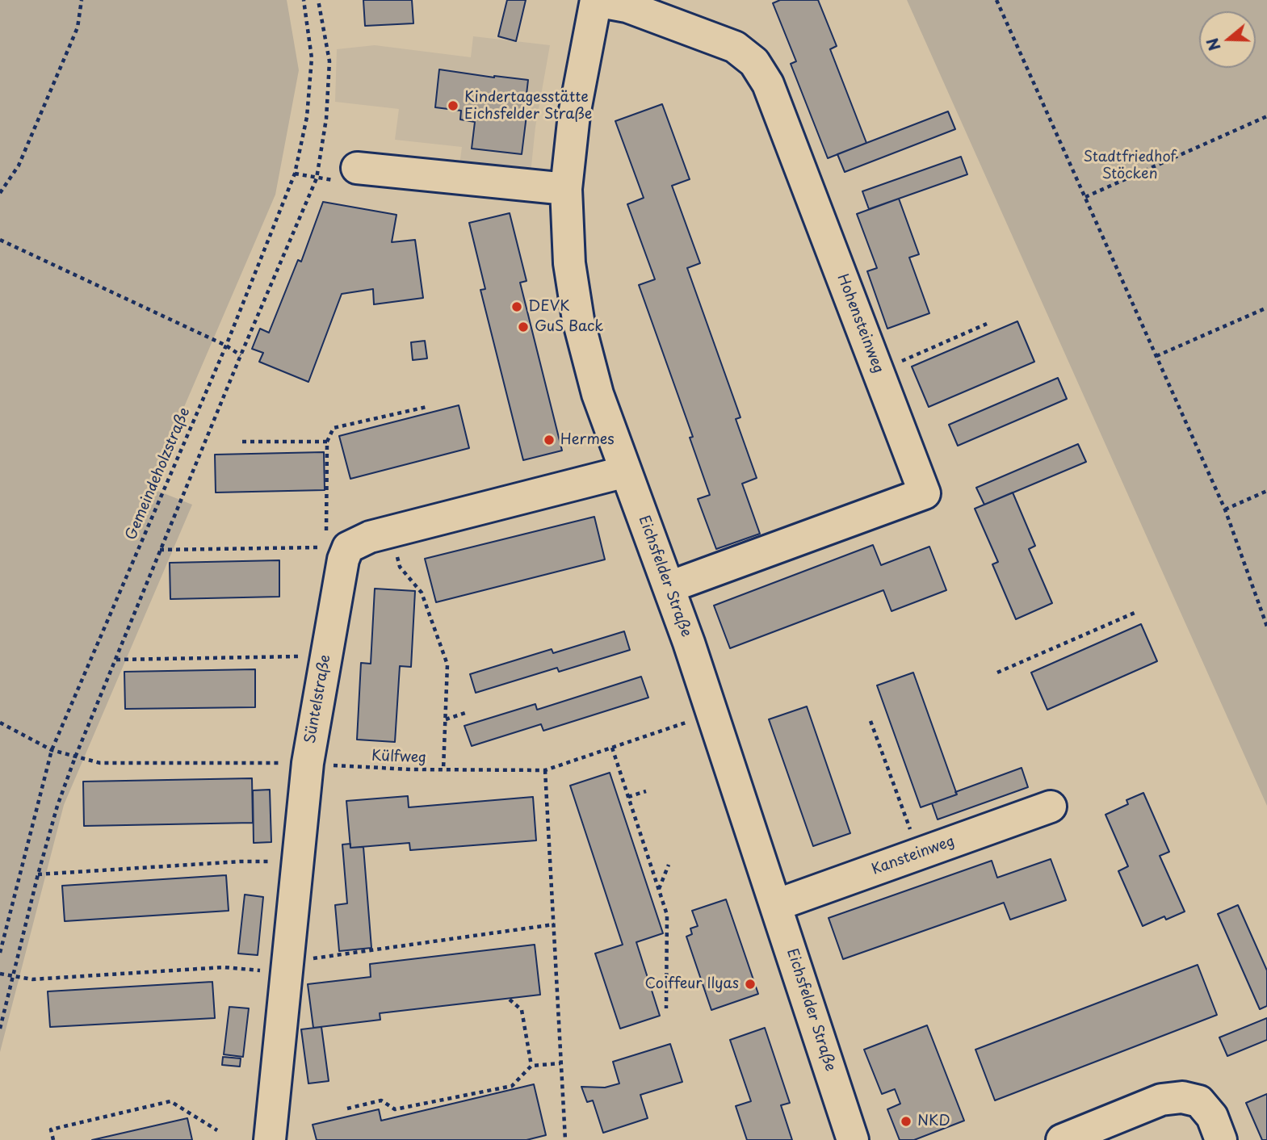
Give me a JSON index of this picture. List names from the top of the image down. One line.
{"streets":{"street":["Hohensteinweg","Eichsfelder Straße","Süntelstraße","Kansteinweg"],"path":["Gemeindeholzstraße","Külfweg"]},"crossings":[["Hohensteinweg","Eichsfelder Straße"],["Gemeindeholzstraße","Külfweg"],["Eichsfelder Straße","Külfweg"],["Eichsfelder Straße","Kansteinweg"],["Süntelstraße","Külfweg"]],"parks":["Stadtfriedhof Stöcken"],"places":["Kindertagesstätte Eichsfelder Straße","DEVK","GuS Back","Hermes","Coiffeur Ilyas","NKD"],"north":"left"}
